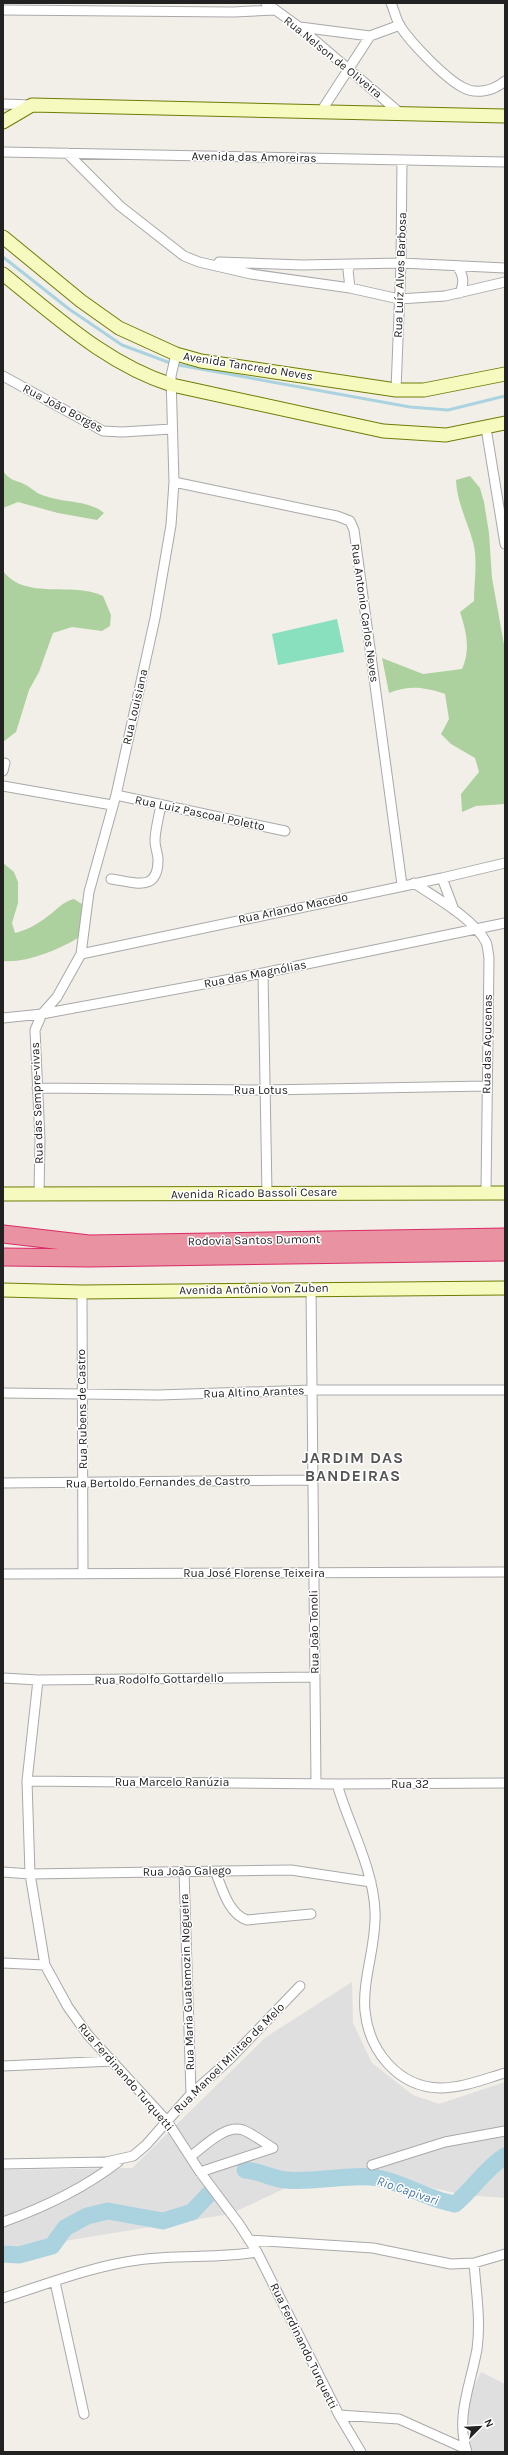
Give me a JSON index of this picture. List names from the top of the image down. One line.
{"streets":{"highway":["Rodovia Santos Dumont"],"main road":["Avenida Tancredo Neves","Avenida Ricado Bassoli Cesare","Avenida Antônio Von Zuben"],"street":["Rua Nelson de Oliveira","Avenida das Amoreiras","Rua Luíz Alves Barbosa","Rua João Borges","Rua Antonio Carlos Neves","Rua Louisiana","Rua Luiz Pascoal Poletto","Rua Arlando Macedo","Rua das Magnólias","Rua das Açucenas","Rua Lotus","Rua das Sempre-vivas","Rua Altino Arantes","Rua Rubens de Castro","Rua Bertoldo Fernandes de Castro","Rua José Florense Teixeira","Rua João Tonoli","Rua Rodolfo Gottardello","Rua Marcelo Ranúzia","Rua 32","Rua João Galego","Rua Maria Guatemozin Nogueira","Rua Manoel Militao de Melo","Rua Ferdinando Turquetti"]},"crossings":[["Avenida das Amoreiras","Rua Luíz Alves Barbosa"],["Rua Luíz Alves Barbosa","Avenida Tancredo Neves"],["Avenida Tancredo Neves","Rua Louisiana"],["Rua João Borges","Rua Louisiana"],["Rua Antonio Carlos Neves","Rua Louisiana"],["Rua Antonio Carlos Neves","Rua Arlando Macedo"],["Rua Louisiana","Rua Luiz Pascoal Poletto"],["Rua Louisiana","Rua Arlando Macedo"],["Rua Louisiana","Rua das Magnólias"],["Rua Louisiana","Rua das Sempre-vivas"],["Rua Arlando Macedo","Rua das Açucenas"],["Rua das Magnólias","Rua das Açucenas"],["Rua das Magnólias","Rua das Sempre-vivas"],["Rua das Açucenas","Rua Lotus"],["Rua das Açucenas","Avenida Ricado Bassoli Cesare"],["Rua Lotus","Rua das Sempre-vivas"],["Rua das Sempre-vivas","Avenida Ricado Bassoli Cesare"],["Avenida Antônio Von Zuben","Rua Rubens de Castro"],["Avenida Antônio Von Zuben","Rua João Tonoli"],["Rua Altino Arantes","Rua Rubens de Castro"],["Rua Altino Arantes","Rua João Tonoli"],["Rua Rubens de Castro","Rua Bertoldo Fernandes de Castro"],["Rua Rubens de Castro","Rua José Florense Teixeira"],["Rua Bertoldo Fernandes de Castro","Rua João Tonoli"],["Rua José Florense Teixeira","Rua João Tonoli"],["Rua João Tonoli","Rua Rodolfo Gottardello"],["Rua João Tonoli","Rua Marcelo Ranúzia"],["Rua João Tonoli","Rua 32"],["Rua Rodolfo Gottardello","Rua Ferdinando Turquetti"],["Rua Marcelo Ranúzia","Rua 32"],["Rua Marcelo Ranúzia","Rua Ferdinando Turquetti"],["Rua João Galego","Rua Maria Guatemozin Nogueira"],["Rua João Galego","Rua Ferdinando Turquetti"],["Rua Maria Guatemozin Nogueira","Rua Manoel Militao de Melo"],["Rua Manoel Militao de Melo","Rua Ferdinando Turquetti"]],"districts":["JARDIM DAS BANDEIRAS"],"water":["Rio Capivari"],"north":"top right"}
